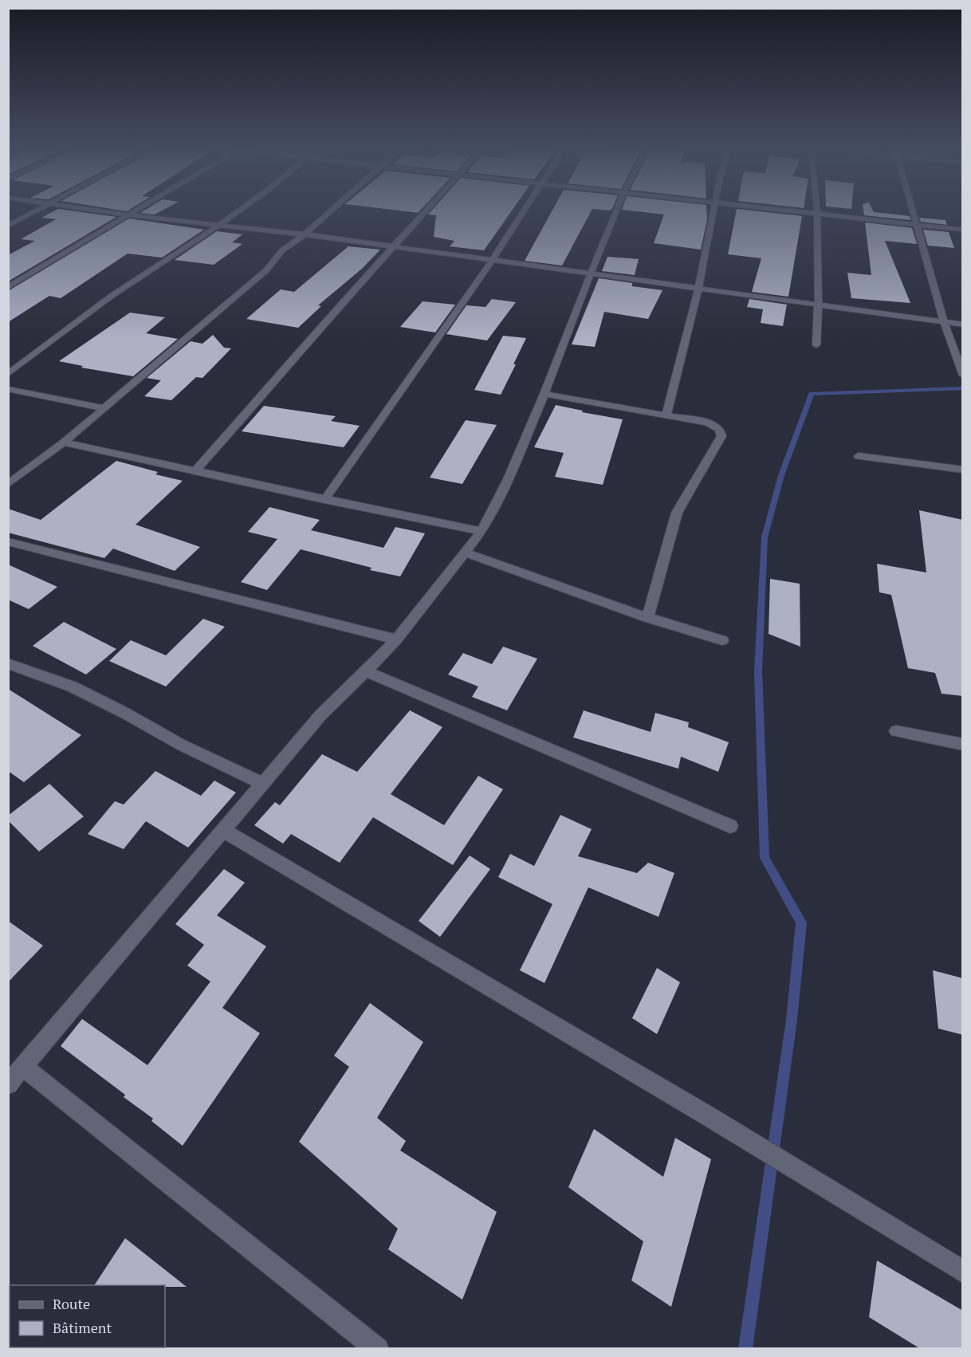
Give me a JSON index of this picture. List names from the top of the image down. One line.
{"legend":["Route","Bâtiment"]}
